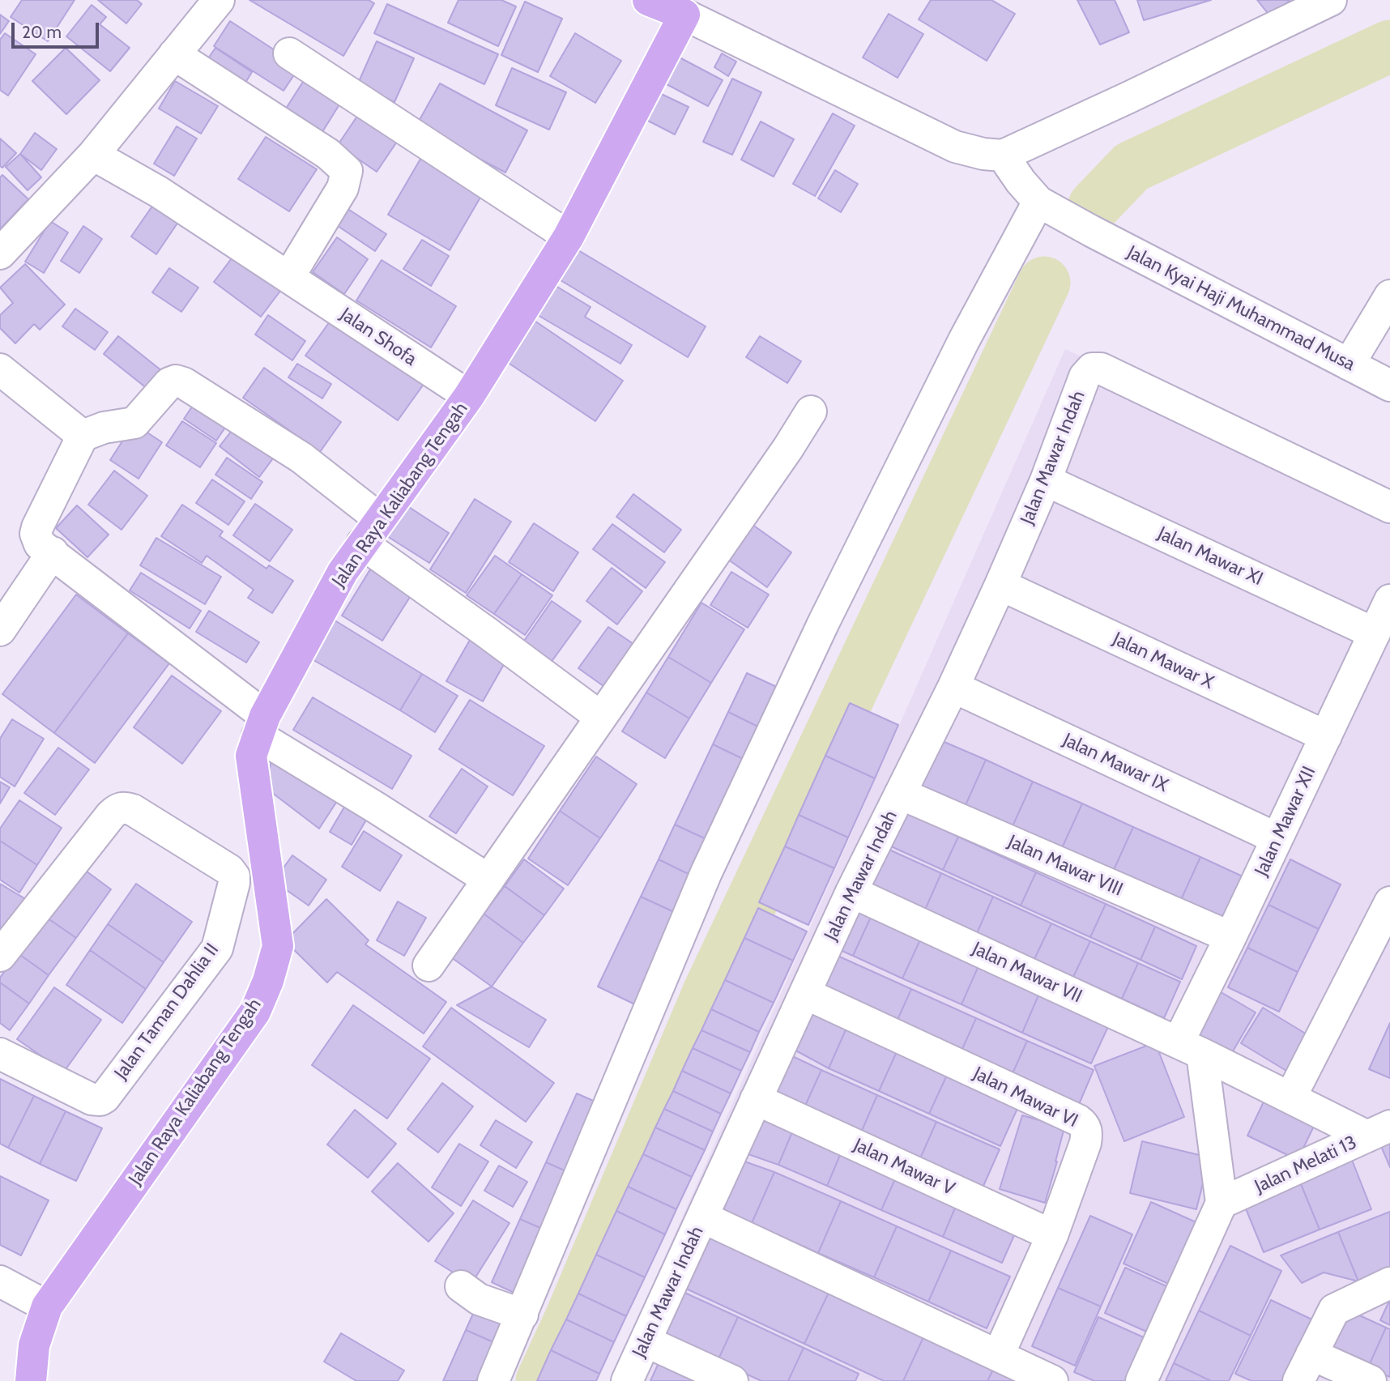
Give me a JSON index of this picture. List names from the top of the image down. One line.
{"streets":{"main road":["Jalan Raya Kaliabang Tengah"],"street":["Jalan Kyai Haji Muhammad Musa","Jalan Shofa","Jalan Mawar Indah","Jalan Mawar XI","Jalan Mawar X","Jalan Mawar IX","Jalan Mawar XII","Jalan Mawar VIII","Jalan Mawar VII","Jalan Taman Dahlia II","Jalan Mawar VI","Jalan Melati 13","Jalan Mawar V"]},"crossings":[["Jalan Shofa","Jalan Raya Kaliabang Tengah"],["Jalan Mawar Indah","Jalan Mawar XI"],["Jalan Mawar Indah","Jalan Mawar X"],["Jalan Mawar Indah","Jalan Mawar IX"],["Jalan Mawar Indah","Jalan Mawar VIII"],["Jalan Mawar Indah","Jalan Mawar VII"],["Jalan Mawar Indah","Jalan Mawar VI"],["Jalan Mawar Indah","Jalan Mawar V"],["Jalan Mawar XI","Jalan Mawar XII"],["Jalan Mawar X","Jalan Mawar XII"],["Jalan Mawar IX","Jalan Mawar XII"],["Jalan Mawar XII","Jalan Mawar VIII"],["Jalan Mawar XII","Jalan Mawar VII"],["Jalan Mawar VII","Jalan Melati 13"],["Jalan Mawar VI","Jalan Mawar V"]],"scale_bar":"20 m"}
